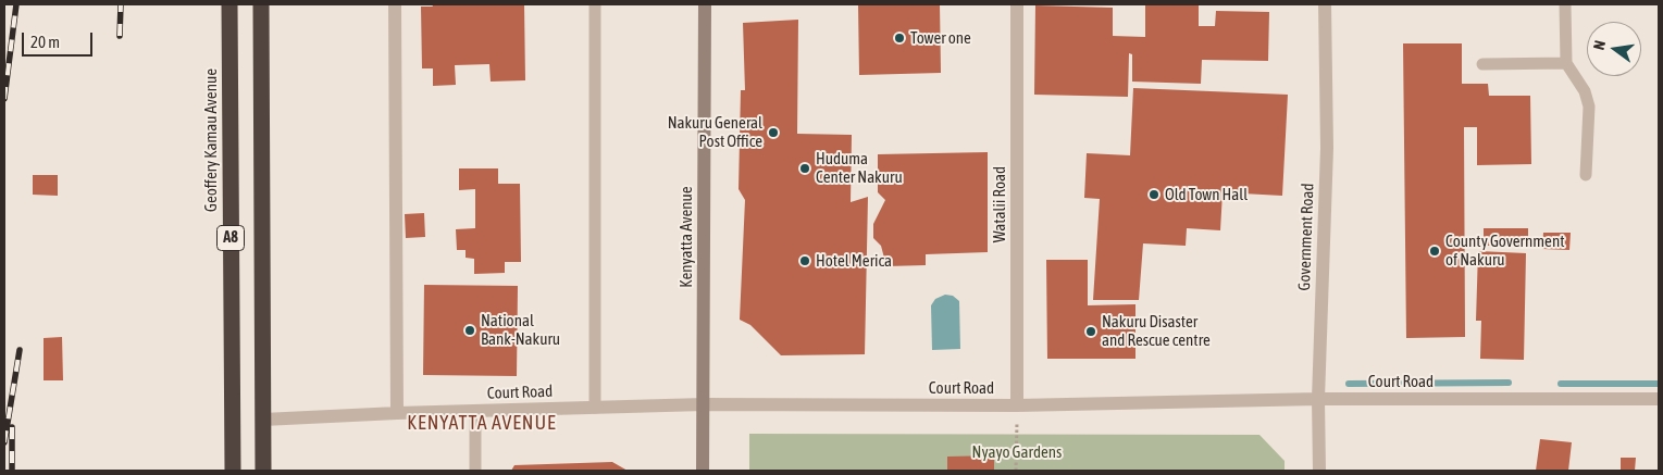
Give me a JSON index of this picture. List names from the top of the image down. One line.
{"streets":{"highway":["Geoffery Kamau Avenue","A8"],"street":["Watalii Road","Kenyatta Avenue","Government Road","Court Road"]},"crossings":[["Watalii Road","Court Road"],["Kenyatta Avenue","Court Road"],["Government Road","Court Road"],["A8","Court Road"]],"districts":["KENYATTA AVENUE"],"parks":["Nyayo Gardens"],"places":["Tower one","Nakuru General Post Office","Huduma Center Nakuru","Old Town Hall","County Government of Nakuru","Hotel Merica","National Bank-Nakuru","Nakuru Disaster and Rescue centre"],"scale_bar":"20 m","north":"left"}
